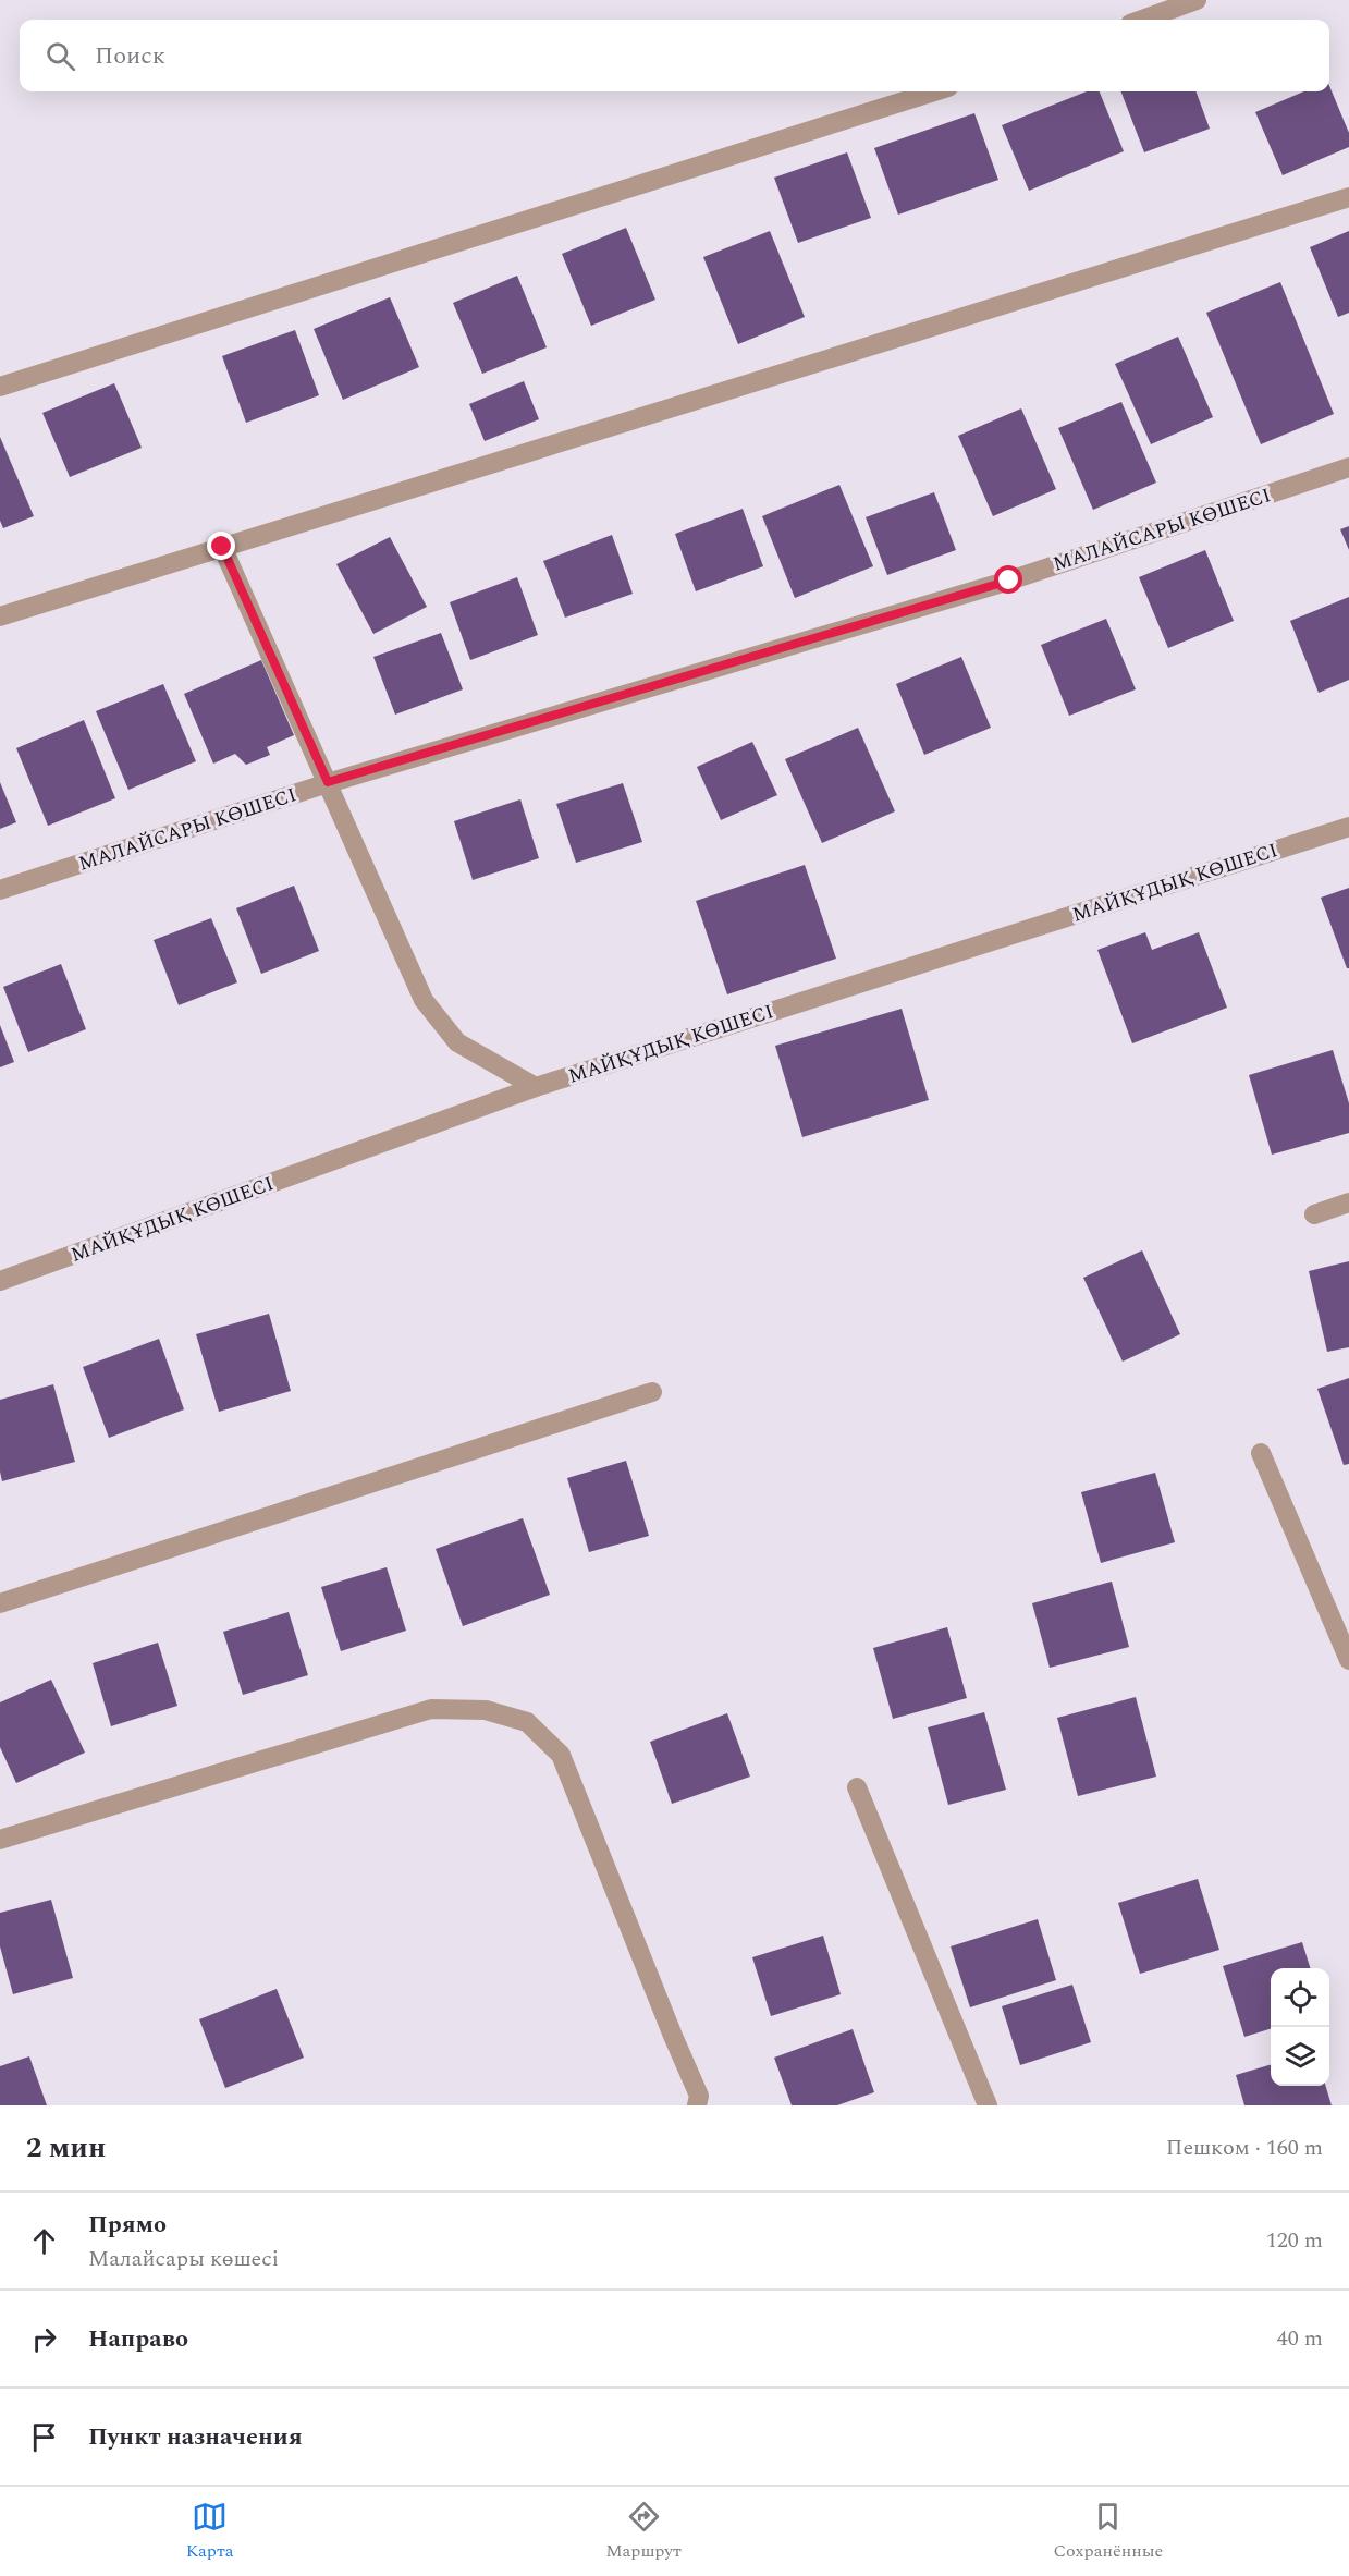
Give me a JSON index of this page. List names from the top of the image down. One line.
{"streets":{"street":["МАЛАЙСАРЫ КӨШЕСІ","МАЙҚҰДЫҚ КӨШЕСІ"]},"page":{"search":"Поиск","heading":["2 мин","Пешком · 160 m"],"list":[["Прямо","Малайсары көшесі","120 m"],["Направо","40 m"],"Пункт назначения"],"nav":["Карта","Маршрут","Сохранённые"]}}
